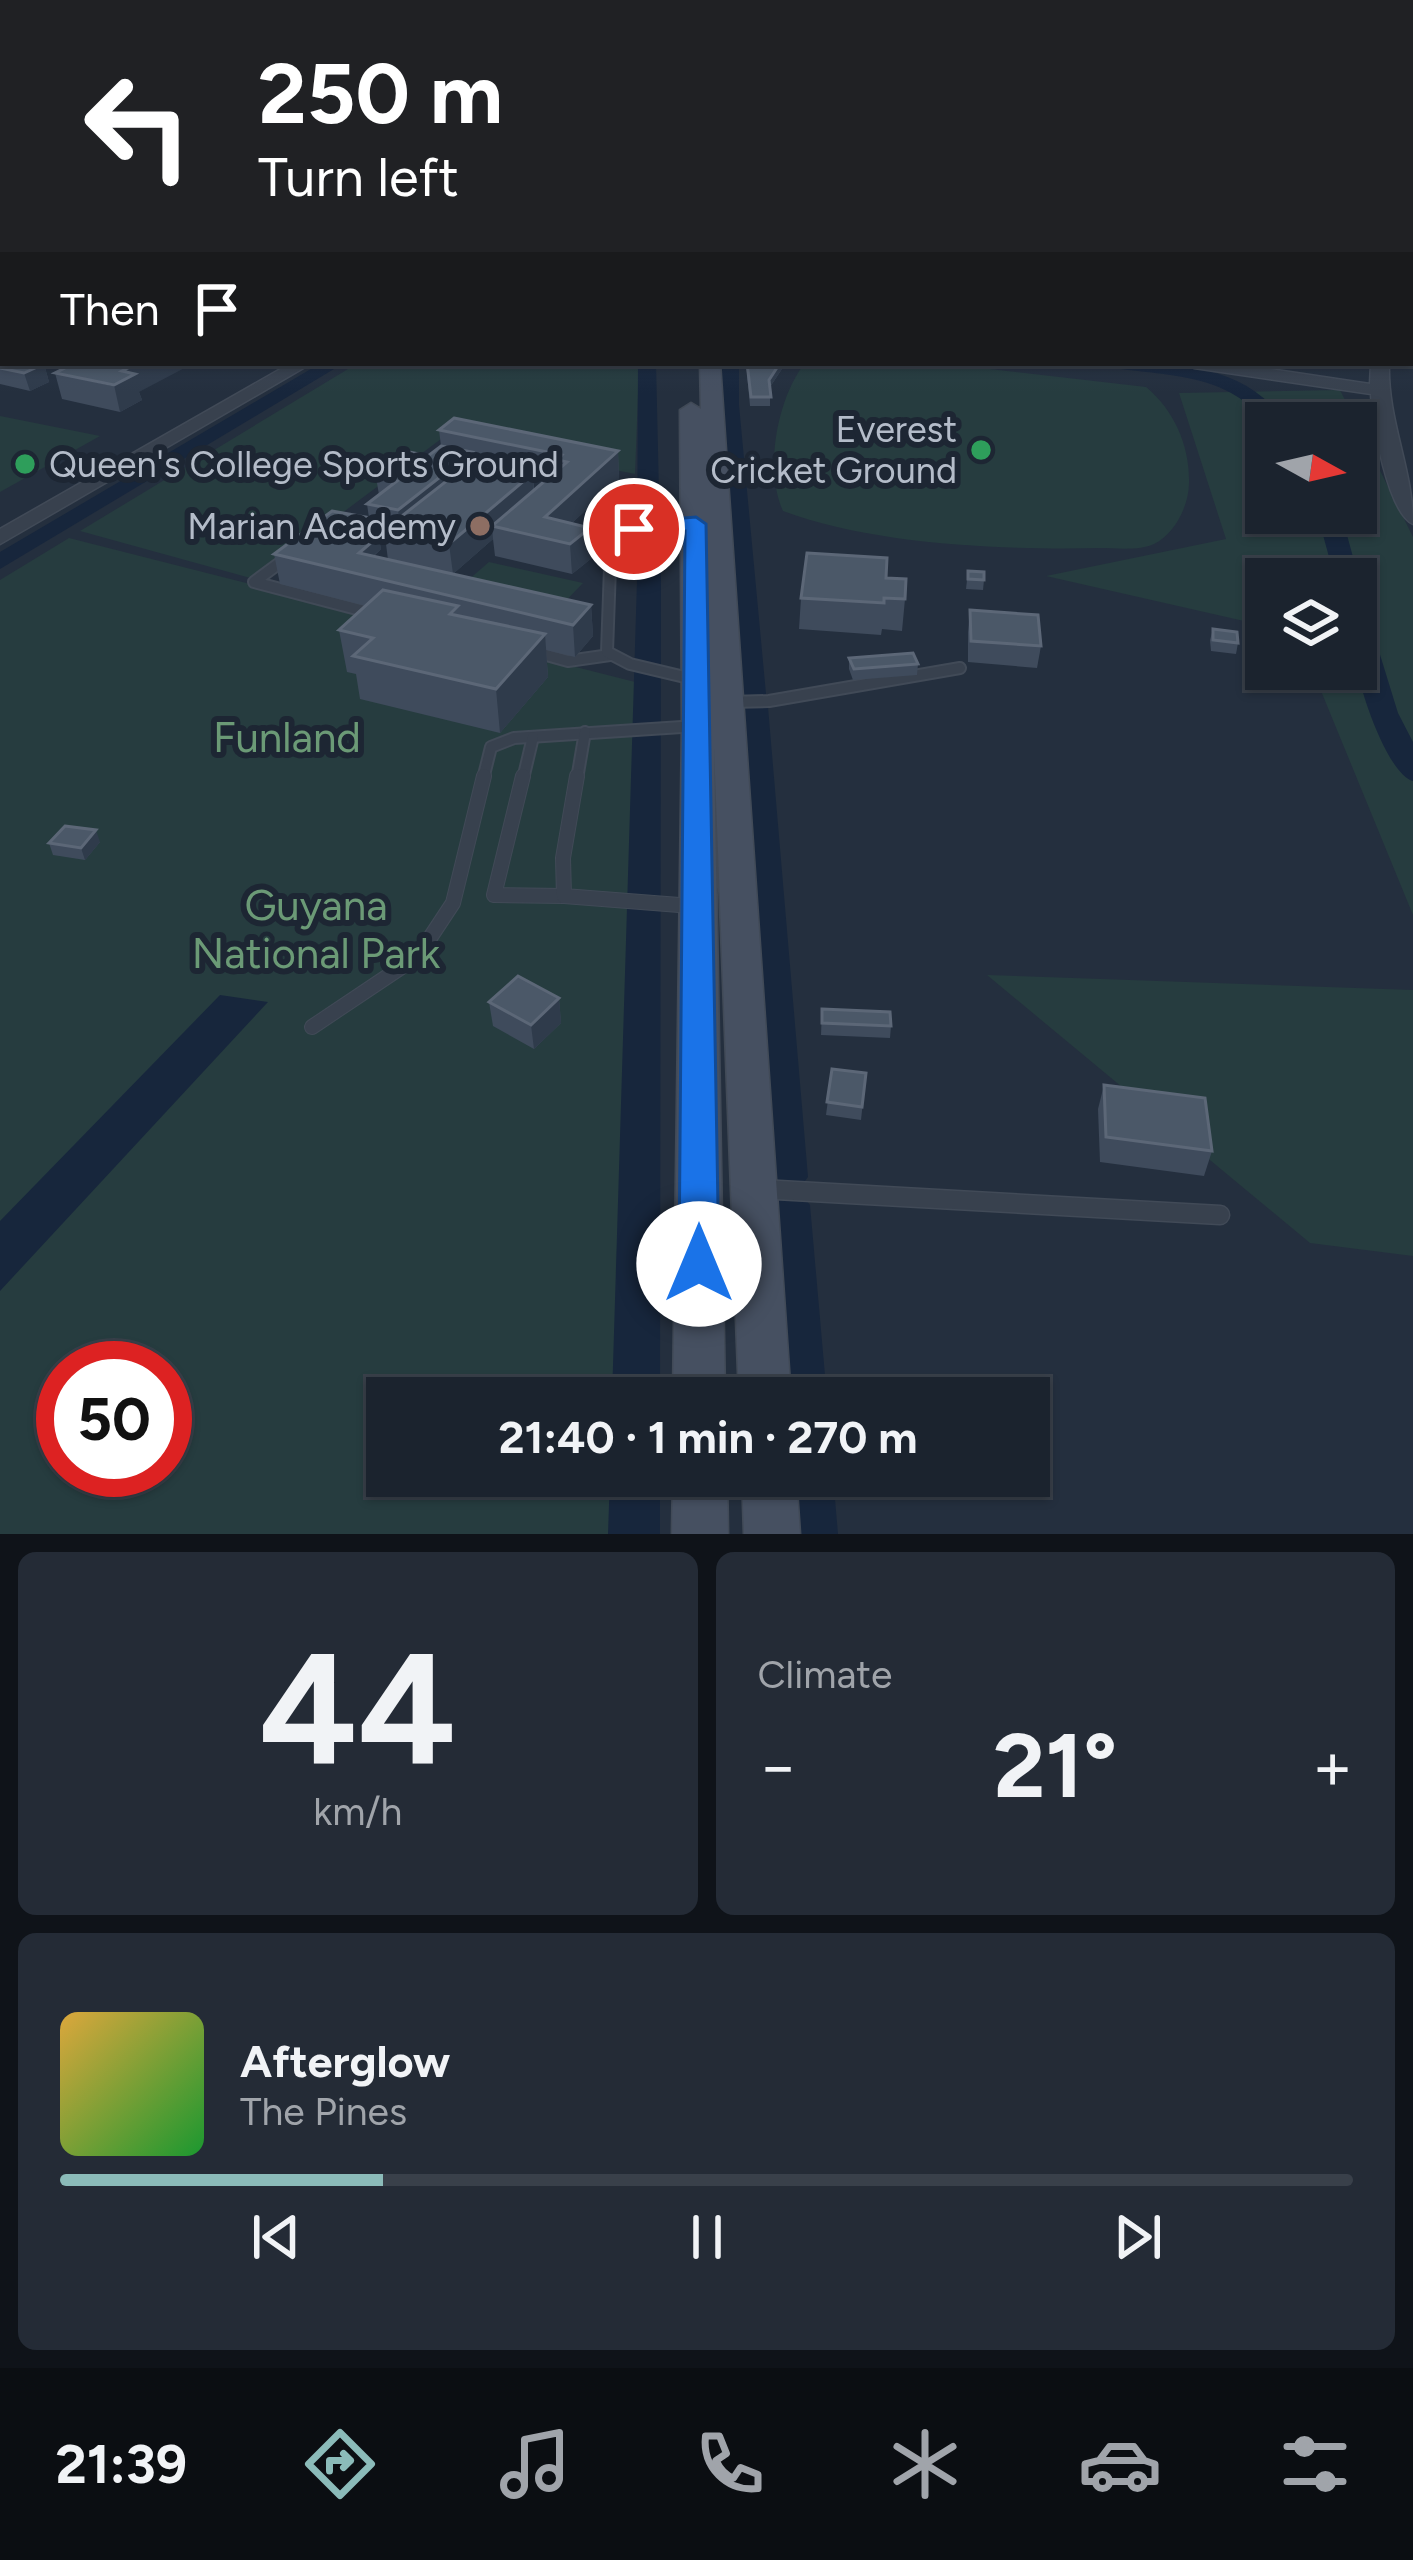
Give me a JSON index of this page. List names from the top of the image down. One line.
{"parks":["Funland","Guyana National Park"],"places":["Everest Cricket Ground","Queen's College Sports Ground","Marian Academy"],"north":"right","page":{"turn":["250 m","Turn left"],"then":"Then","limit":"50","trip":"21:40 · 1 min · 270 m","tile":[["44","km/h"],"Climate"],"heat":["−","21°","+"],"song":["Afterglow","The Pines"],"tabs":"21:39"}}
